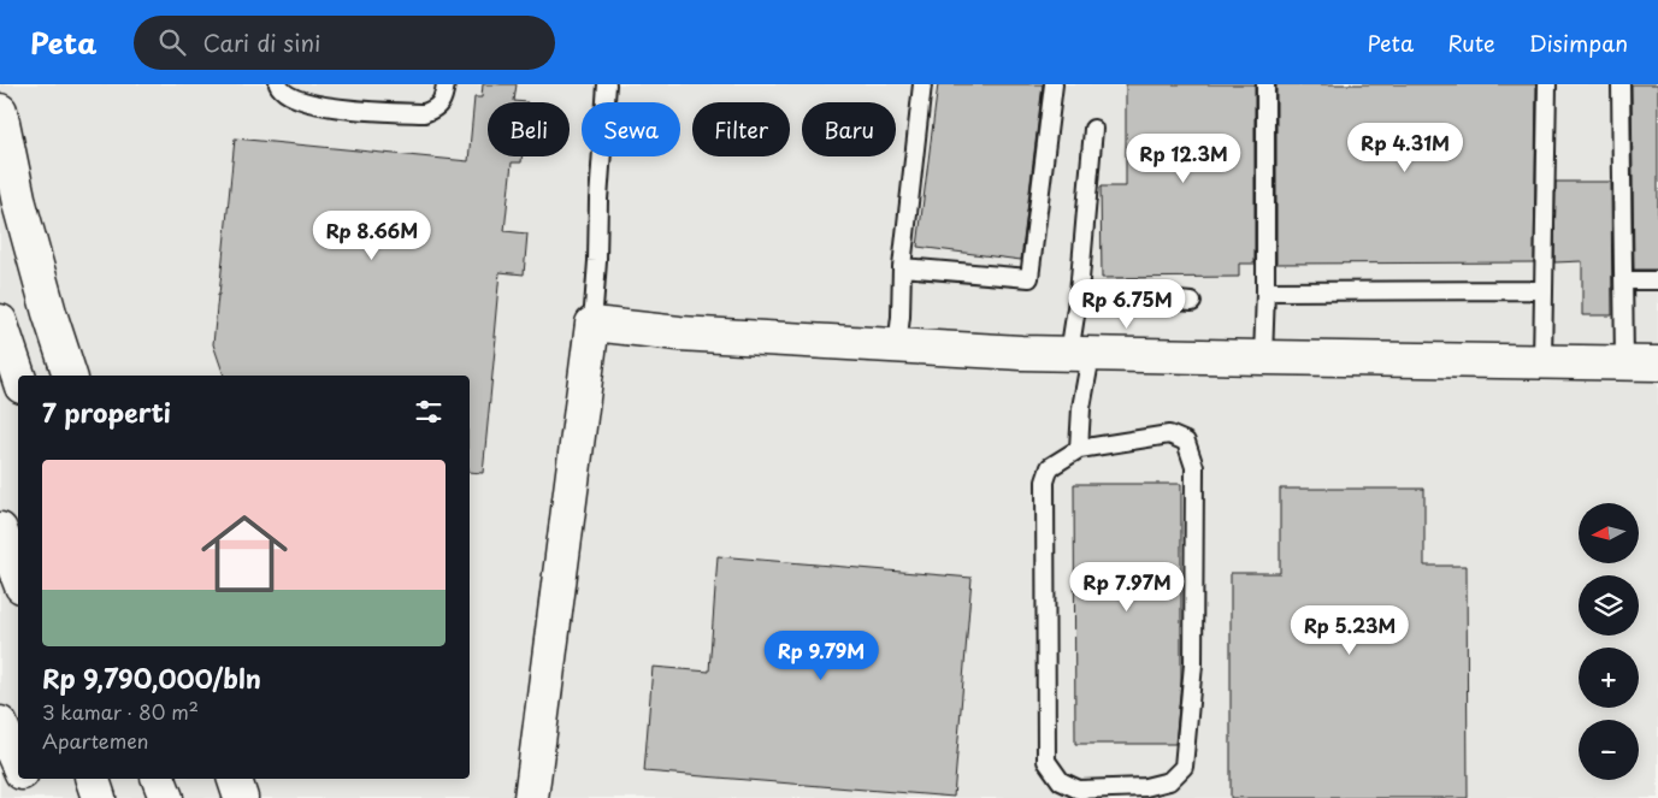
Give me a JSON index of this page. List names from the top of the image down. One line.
{"north":"left","page":{"header":"Peta","search":"Cari di sini","nav":["Peta","Rute","Disimpan"],"chip":["Beli","Sewa","Filter","Baru"],"price":["Rp 4.31M","Rp 12.3M","Rp 8.66M","Rp 6.75M","Rp 7.97M","Rp 5.23M","Rp 9.79M"],"heading":"7 properti","list":[{"name":"Rp 9,790,000/bln","note":"3 kamar · 80 m² · Apartemen"}],"map_buttons":["+","−"]}}
